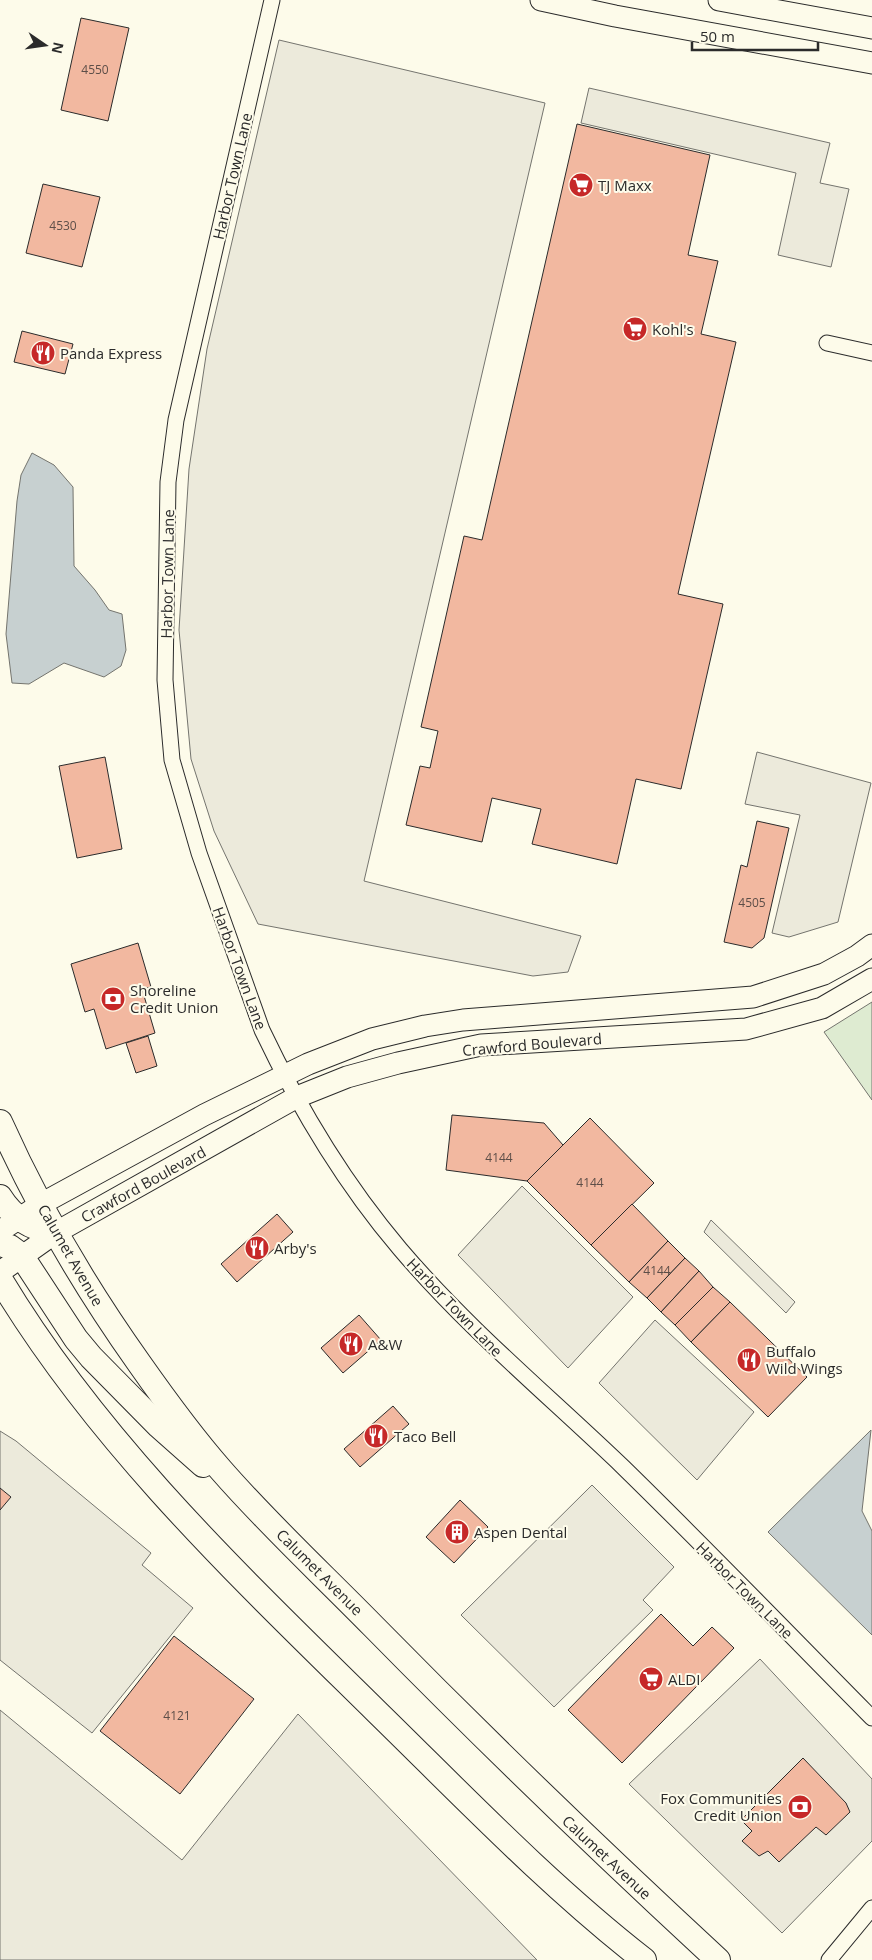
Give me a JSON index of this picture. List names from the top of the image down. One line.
{"streets":{"main road":["Calumet Avenue"],"street":["Harbor Town Lane","Crawford Boulevard"]},"crossings":[["Harbor Town Lane","Crawford Boulevard"],["Crawford Boulevard","Calumet Avenue"]],"places":{"supermarket":["TJ Maxx","Kohl's","ALDI"],"restaurant":["Panda Express","Arby's","A&W","Buffalo Wild Wings","Taco Bell"],"bank":["Shoreline Credit Union","Fox Communities Credit Union"],"building":["Aspen Dental"]},"house_numbers":["4550","4530","4505","4144","4144","4144","4121"],"scale_bar":"50 m","north":"right"}
